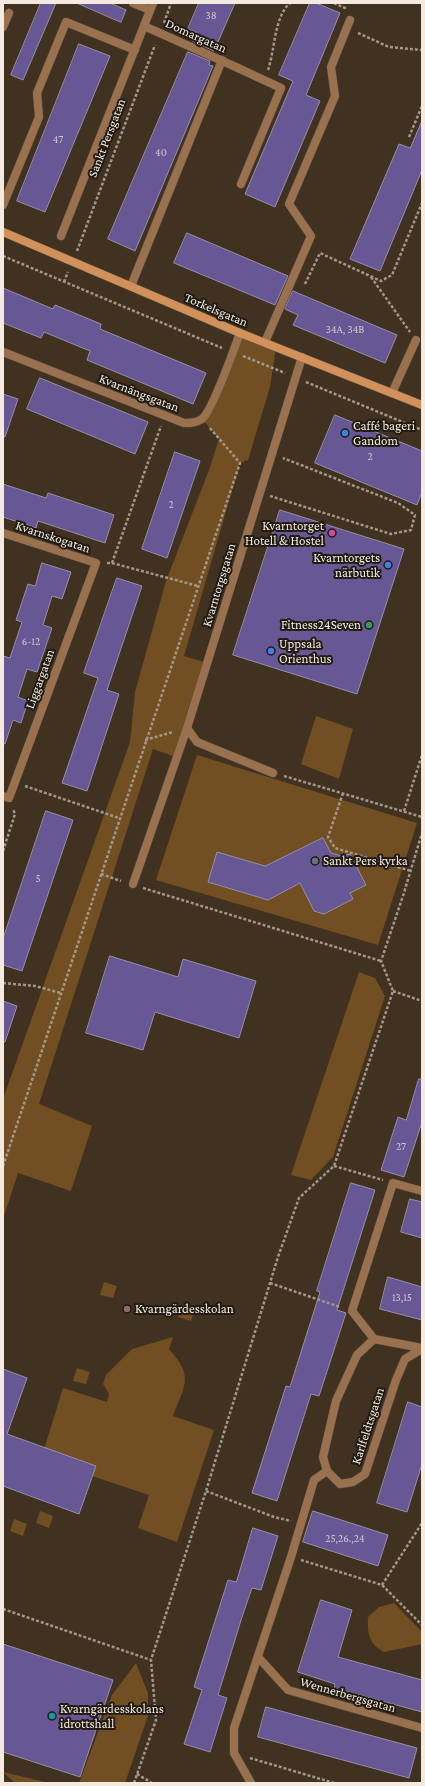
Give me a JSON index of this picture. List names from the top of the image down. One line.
{"streets":{"street":["Domargatan","Sankt Persgatan","Torkelsgatan","Kvarnängsgatan","Kvarnskogatan","Kvarntorgsgatan","Liggargatan","Karlfeldtsgatan","Wennerbergsgatan"]},"crossings":[["Domargatan","Sankt Persgatan"],["Sankt Persgatan","Torkelsgatan"],["Torkelsgatan","Kvarntorgsgatan"],["Kvarnskogatan","Liggargatan"]],"places":["Caffé bageri Gandom","Kvarntorget Hotell & Hostel","Kvarntorgets närbutik","Fitness24Seven","Uppsala Orienthus","Sankt Pers kyrka","Kvarngärdesskolan","Kvarngärdesskolans idrottshall"],"house_numbers":["38","47","40","34A, 34B","2","2","6-12","5","27","13,15","25,26.,24"]}
